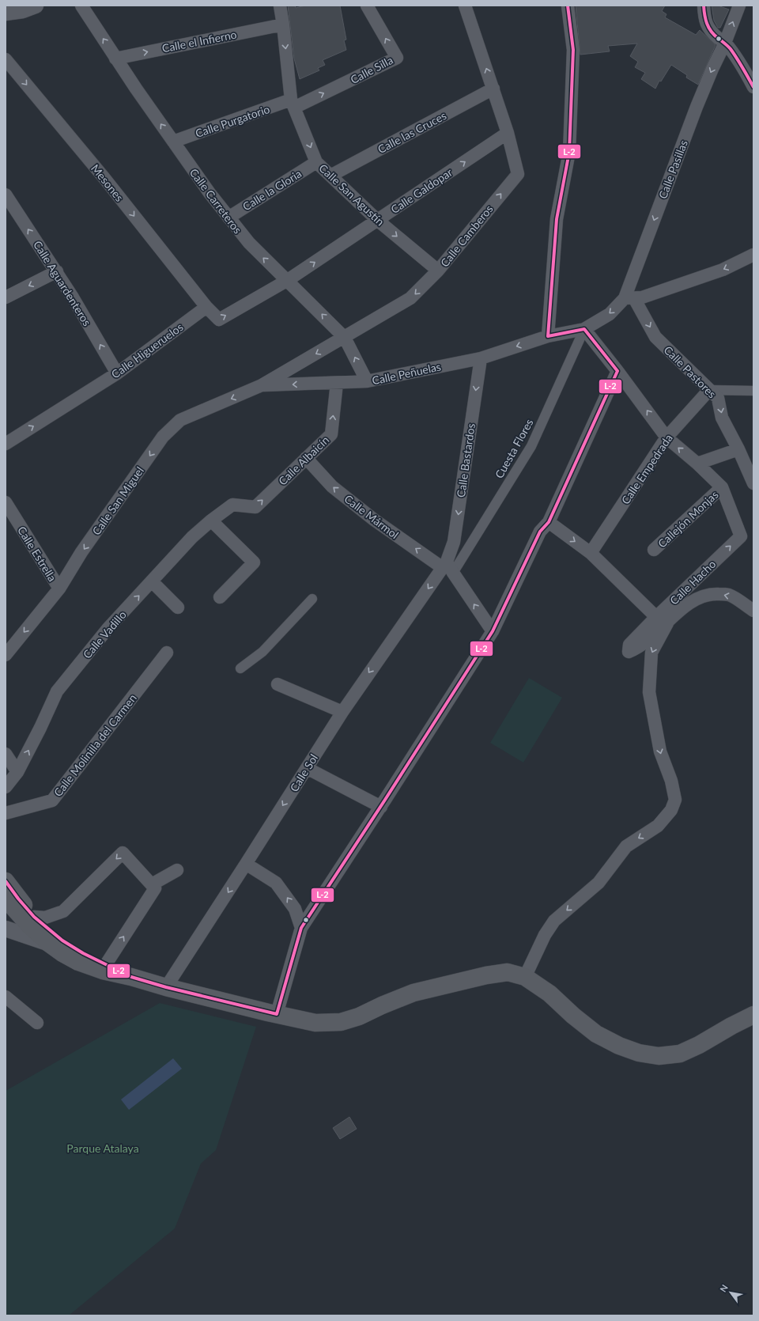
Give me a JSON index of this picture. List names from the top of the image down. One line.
{"streets":{"street":["Calle el Infierno","Calle Silla","Calle Purgatorio","Calle las Cruces","Calle Pasillas","Mesones","Calle la Gloria","Calle Galdopar","Calle San Agustín","Calle Carreteros","Calle Camberos","Calle Aguardenteros","Calle Higueruelos","Calle Pastores","Calle Peñuelas","Cuesta Flores","Calle Albaicín","Calle Bastardos","Calle Empedrada","Calle San Miguel","Calle Mármol","Callejón Monjas","Calle Estrella","Calle Hacho","Calle Vadillo","Calle Molinilla del Carmen","Calle Sol"]},"crossings":[["Calle el Infierno","Calle San Agustín"],["Calle el Infierno","Calle Carreteros"],["Calle Silla","Calle Purgatorio"],["Calle Silla","Calle San Agustín"],["Calle Purgatorio","Calle San Agustín"],["Calle Purgatorio","Calle Carreteros"],["Calle las Cruces","Calle San Agustín"],["Calle las Cruces","Calle Camberos"],["Calle Pasillas","Calle Pastores"],["Mesones","Calle Higueruelos"],["Calle la Gloria","Calle San Agustín"],["Calle la Gloria","Calle Carreteros"],["Calle Galdopar","Calle San Agustín"],["Calle Galdopar","Calle Carreteros"],["Calle Galdopar","Calle Camberos"],["Calle San Agustín","Calle Camberos"],["Calle Carreteros","Calle Camberos"],["Calle Carreteros","Calle Peñuelas"],["Calle Camberos","Calle Peñuelas"],["Calle Camberos","Calle San Miguel"],["Calle Aguardenteros","Calle Higueruelos"],["Calle Pastores","Calle Empedrada"],["Calle Peñuelas","Cuesta Flores"],["Calle Peñuelas","Calle Albaicín"],["Calle Peñuelas","Calle Bastardos"],["Calle Peñuelas","Calle San Miguel"],["Calle Peñuelas","Calle Hacho"],["Cuesta Flores","Calle Bastardos"],["Cuesta Flores","Calle Mármol"],["Cuesta Flores","Calle Hacho"],["Cuesta Flores","Calle Sol"],["Calle Albaicín","Calle Mármol"],["Calle Albaicín","Calle Vadillo"],["Calle Bastardos","Calle Mármol"],["Calle Bastardos","Calle Sol"],["Calle Empedrada","Calle Hacho"],["Calle San Miguel","Calle Estrella"],["Calle Mármol","Calle Sol"],["Callejón Monjas","Calle Hacho"]],"one_way":["Calle el Infierno","Mesones","Calle Galdopar","Calle San Agustín","Calle Carreteros","Calle Aguardenteros","Calle Higueruelos","Calle Pastores","Calle Peñuelas","Calle Albaicín","Calle San Miguel","Calle Mármol","Calle Vadillo"],"parks":["Parque Atalaya"],"lines":["transit line L-2"],"north":"top left"}
